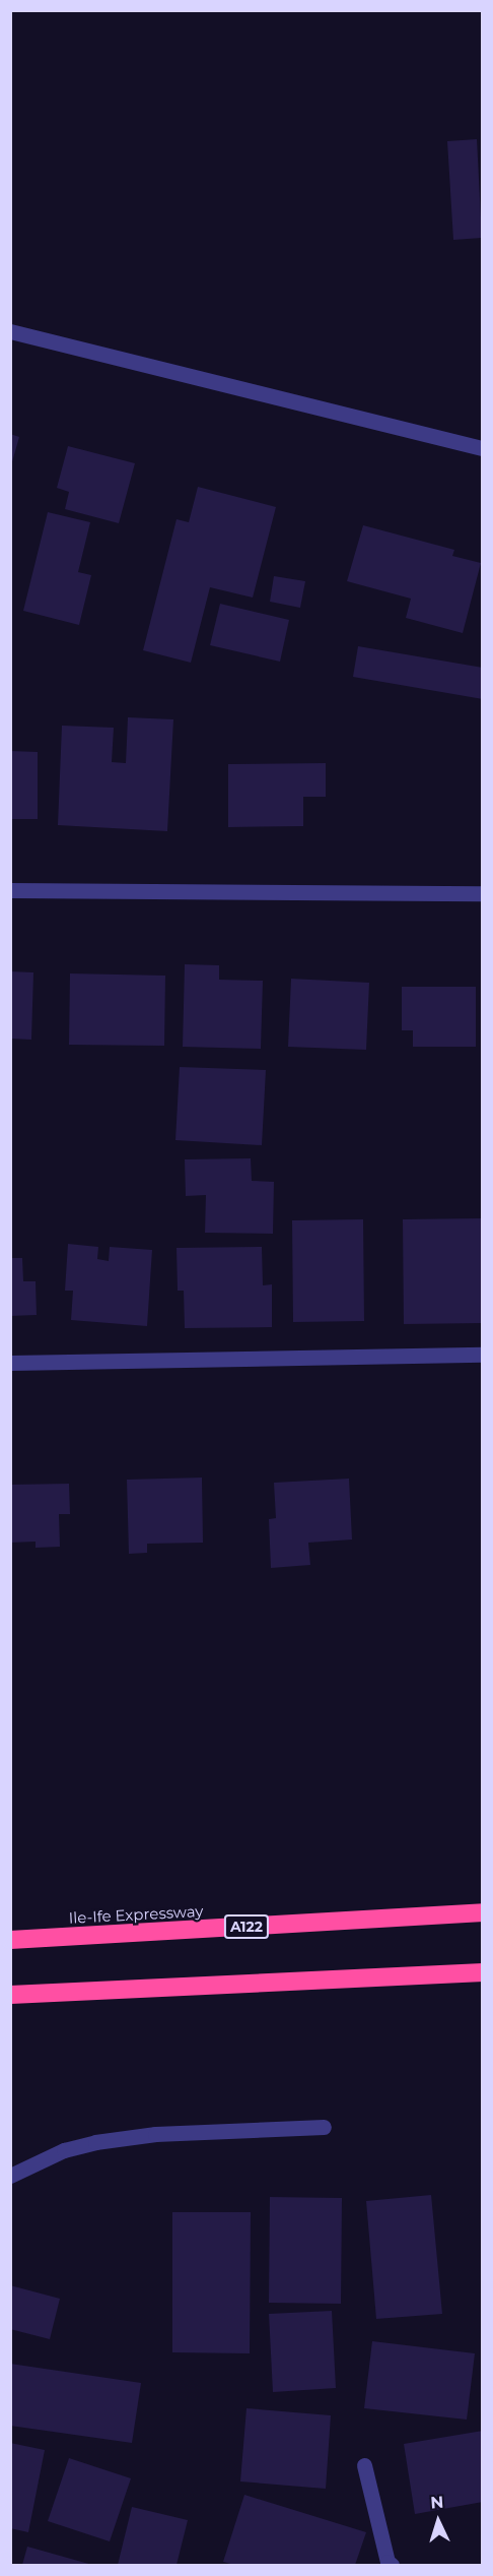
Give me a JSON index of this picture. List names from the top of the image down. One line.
{"streets":{"highway":["Ile-Ife Expressway","A122"]},"north":"top"}
